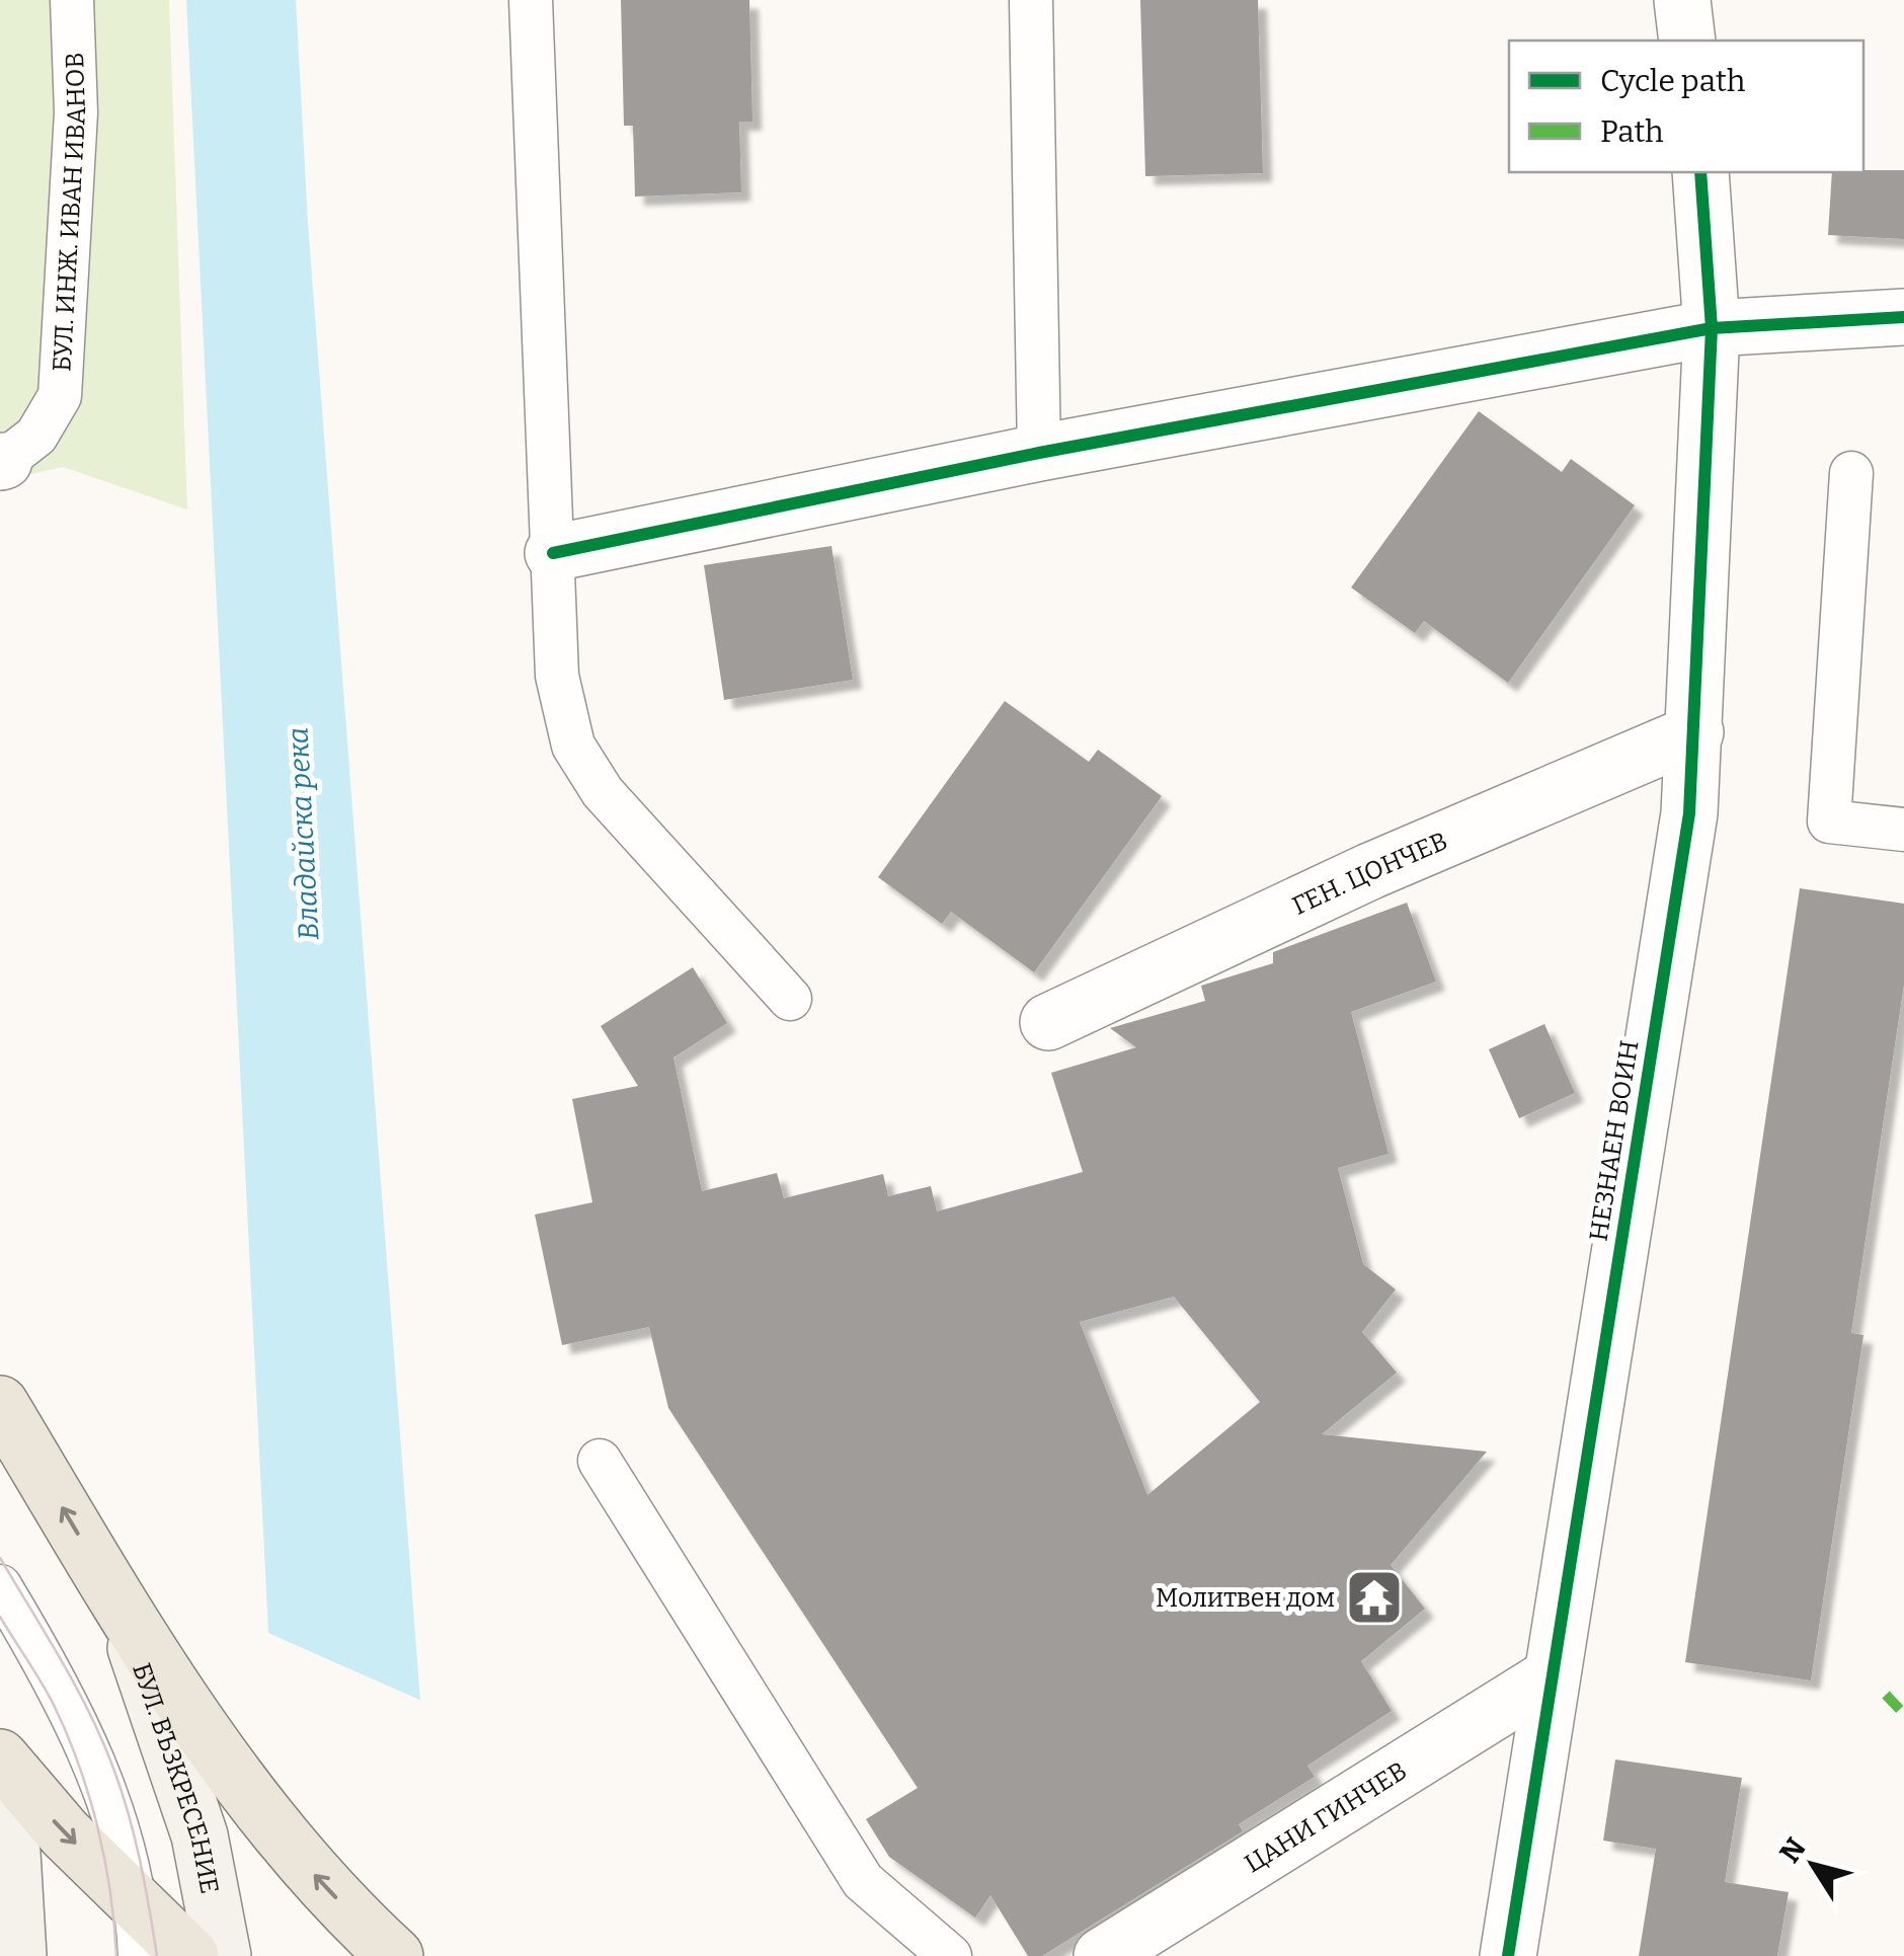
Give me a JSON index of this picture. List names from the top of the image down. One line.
{"streets":{"main road":["БУЛ. ВЪЗКРЕСЕНИЕ"],"street":["ГЕН. ЦОНЧЕВ","НЕЗНАЕН ВОИН","ЦАНИ ГИНЧЕВ"],"lane":["БУЛ. ИНЖ. ИВАН ИВАНОВ"]},"crossings":[["ГЕН. ЦОНЧЕВ","НЕЗНАЕН ВОИН"],["НЕЗНАЕН ВОИН","ЦАНИ ГИНЧЕВ"]],"water":["Владайска река"],"places":{"temple":["Молитвен дом"]},"legend":["Cycle path","Path"],"north":"top left"}
